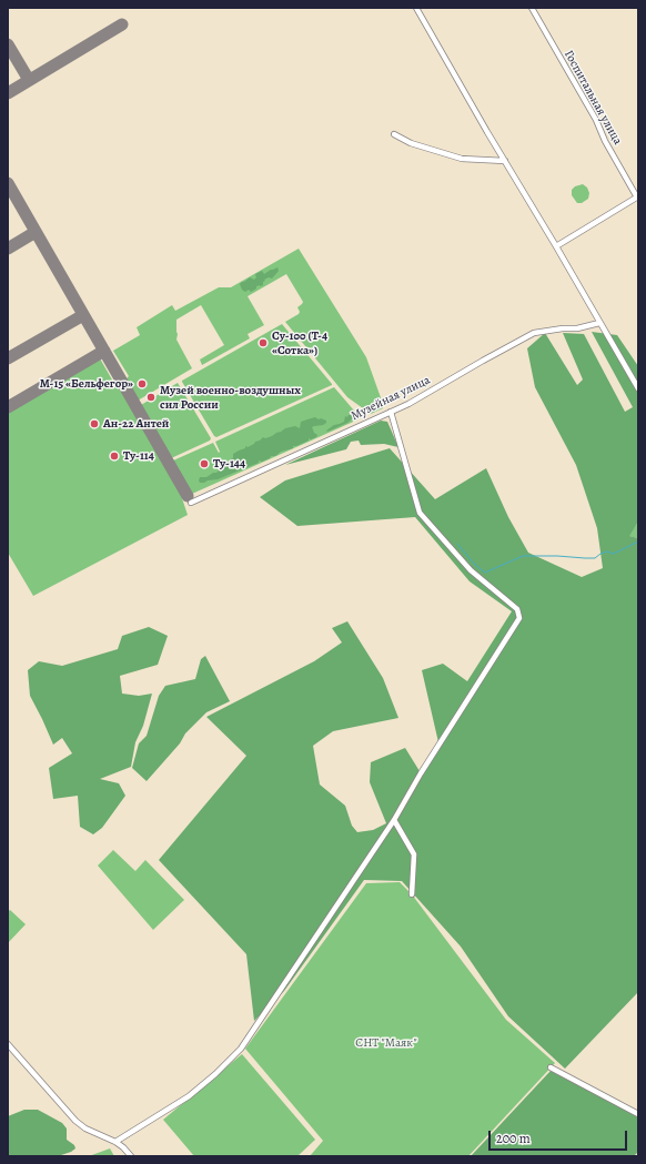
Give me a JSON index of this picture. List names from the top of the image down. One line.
{"streets":{"street":["Госпитальная улица","Музейная улица"]},"parks":["СНТ \"Маяк\""],"places":["Су-100 (Т-4 «Сотка»)","М-15 «Бельфегор»","Музей военно-воздушных сил России","Ан-22 Антей","Ту-114","Ту-144"],"scale_bar":"200 m"}
